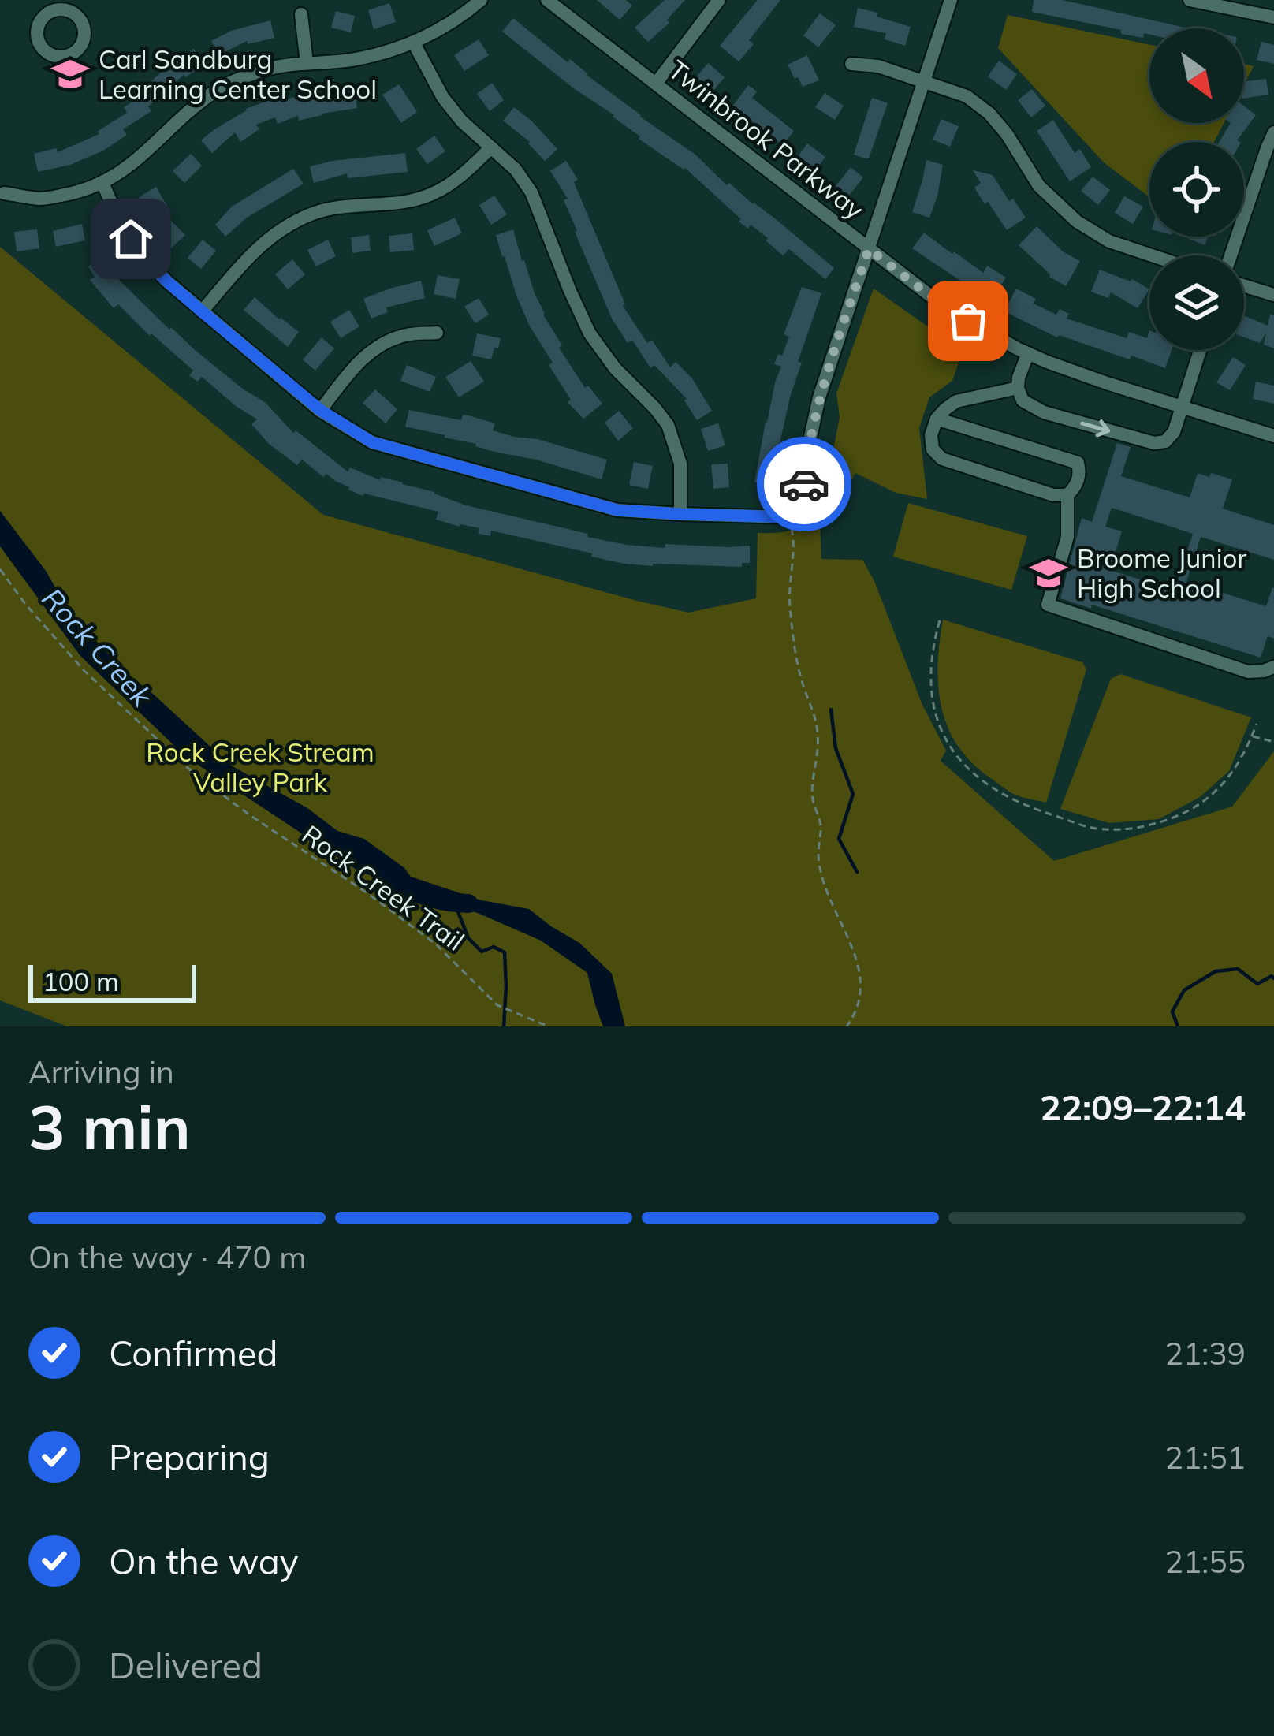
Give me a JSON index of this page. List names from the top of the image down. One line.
{"streets":{"street":["Twinbrook Parkway"],"path":["Rock Creek Trail"]},"water":["Rock Creek"],"parks":["Rock Creek Stream Valley Park"],"places":{"school or university":["Carl Sandburg Learning Center School","Broome Junior High School"]},"scale_bar":"100 m","north":"bottom right","page":{"scale":"100 m","heading":["3 min","Arriving in","22:09–22:14"],"bar":"On the way · 470 m","list":[["Confirmed","21:39"],["Preparing","21:51"],["On the way","21:55"],"Delivered"]}}
